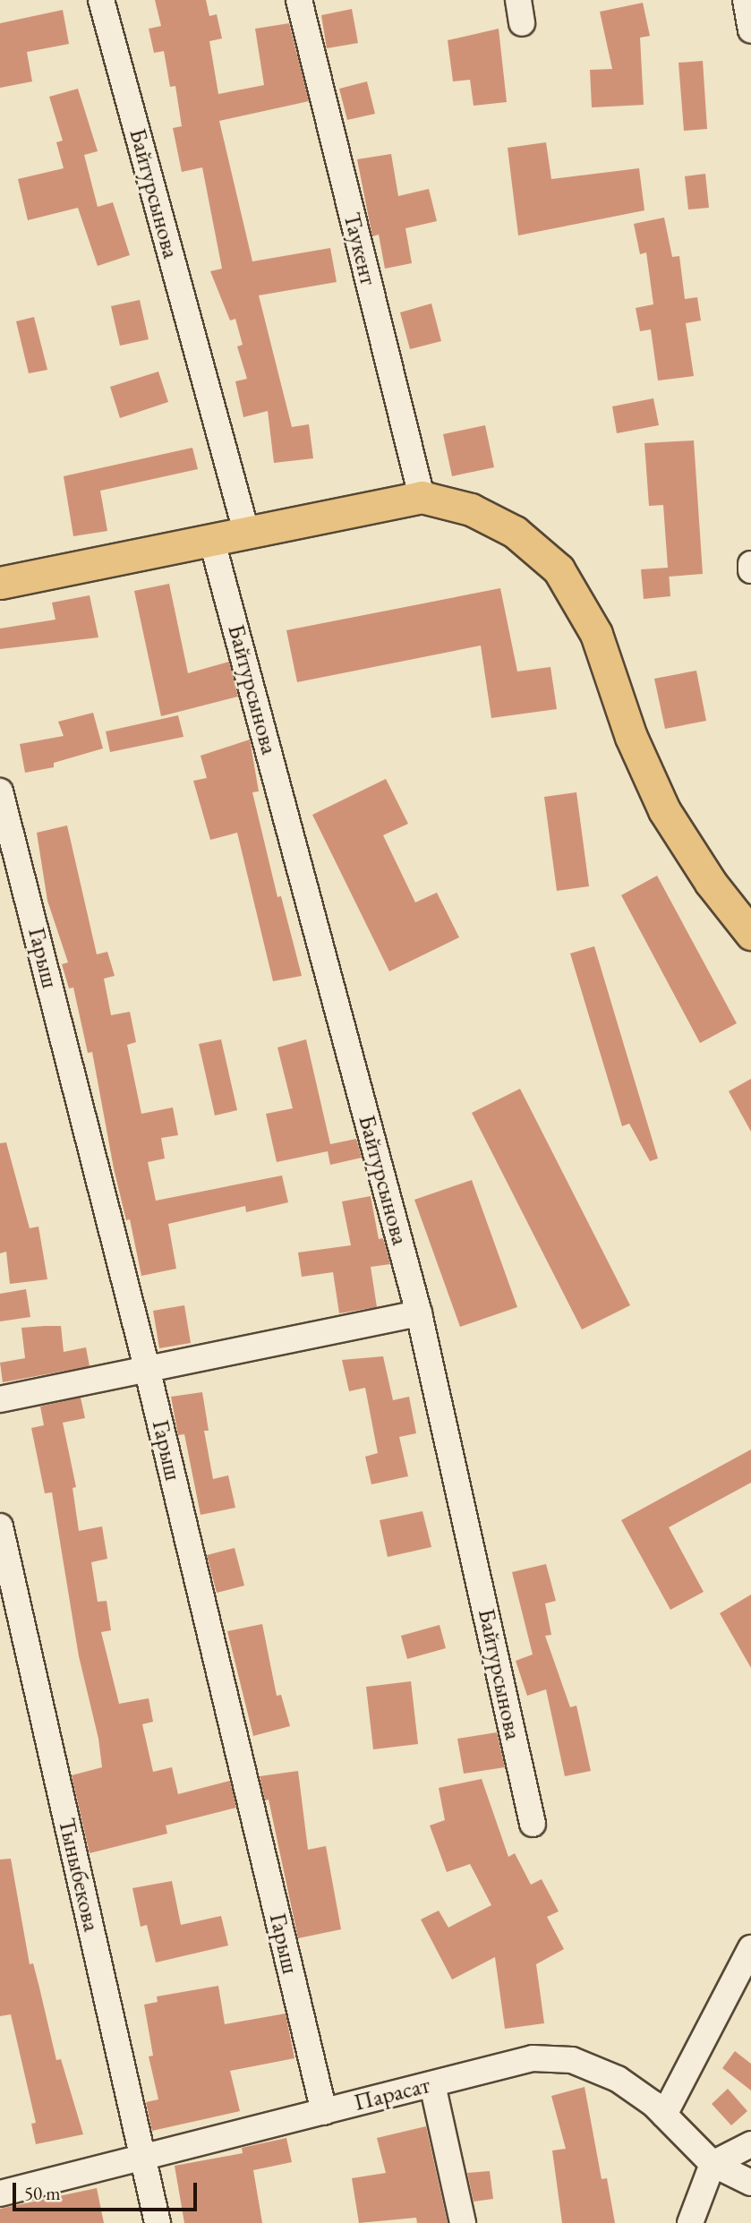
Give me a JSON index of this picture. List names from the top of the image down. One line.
{"streets":{"street":["Байтурсынова","Таукент","Гарыш","Тыныбекова","Парасат"]},"crossings":[["Гарыш","Парасат"],["Тыныбекова","Парасат"]],"scale_bar":"50 m"}
